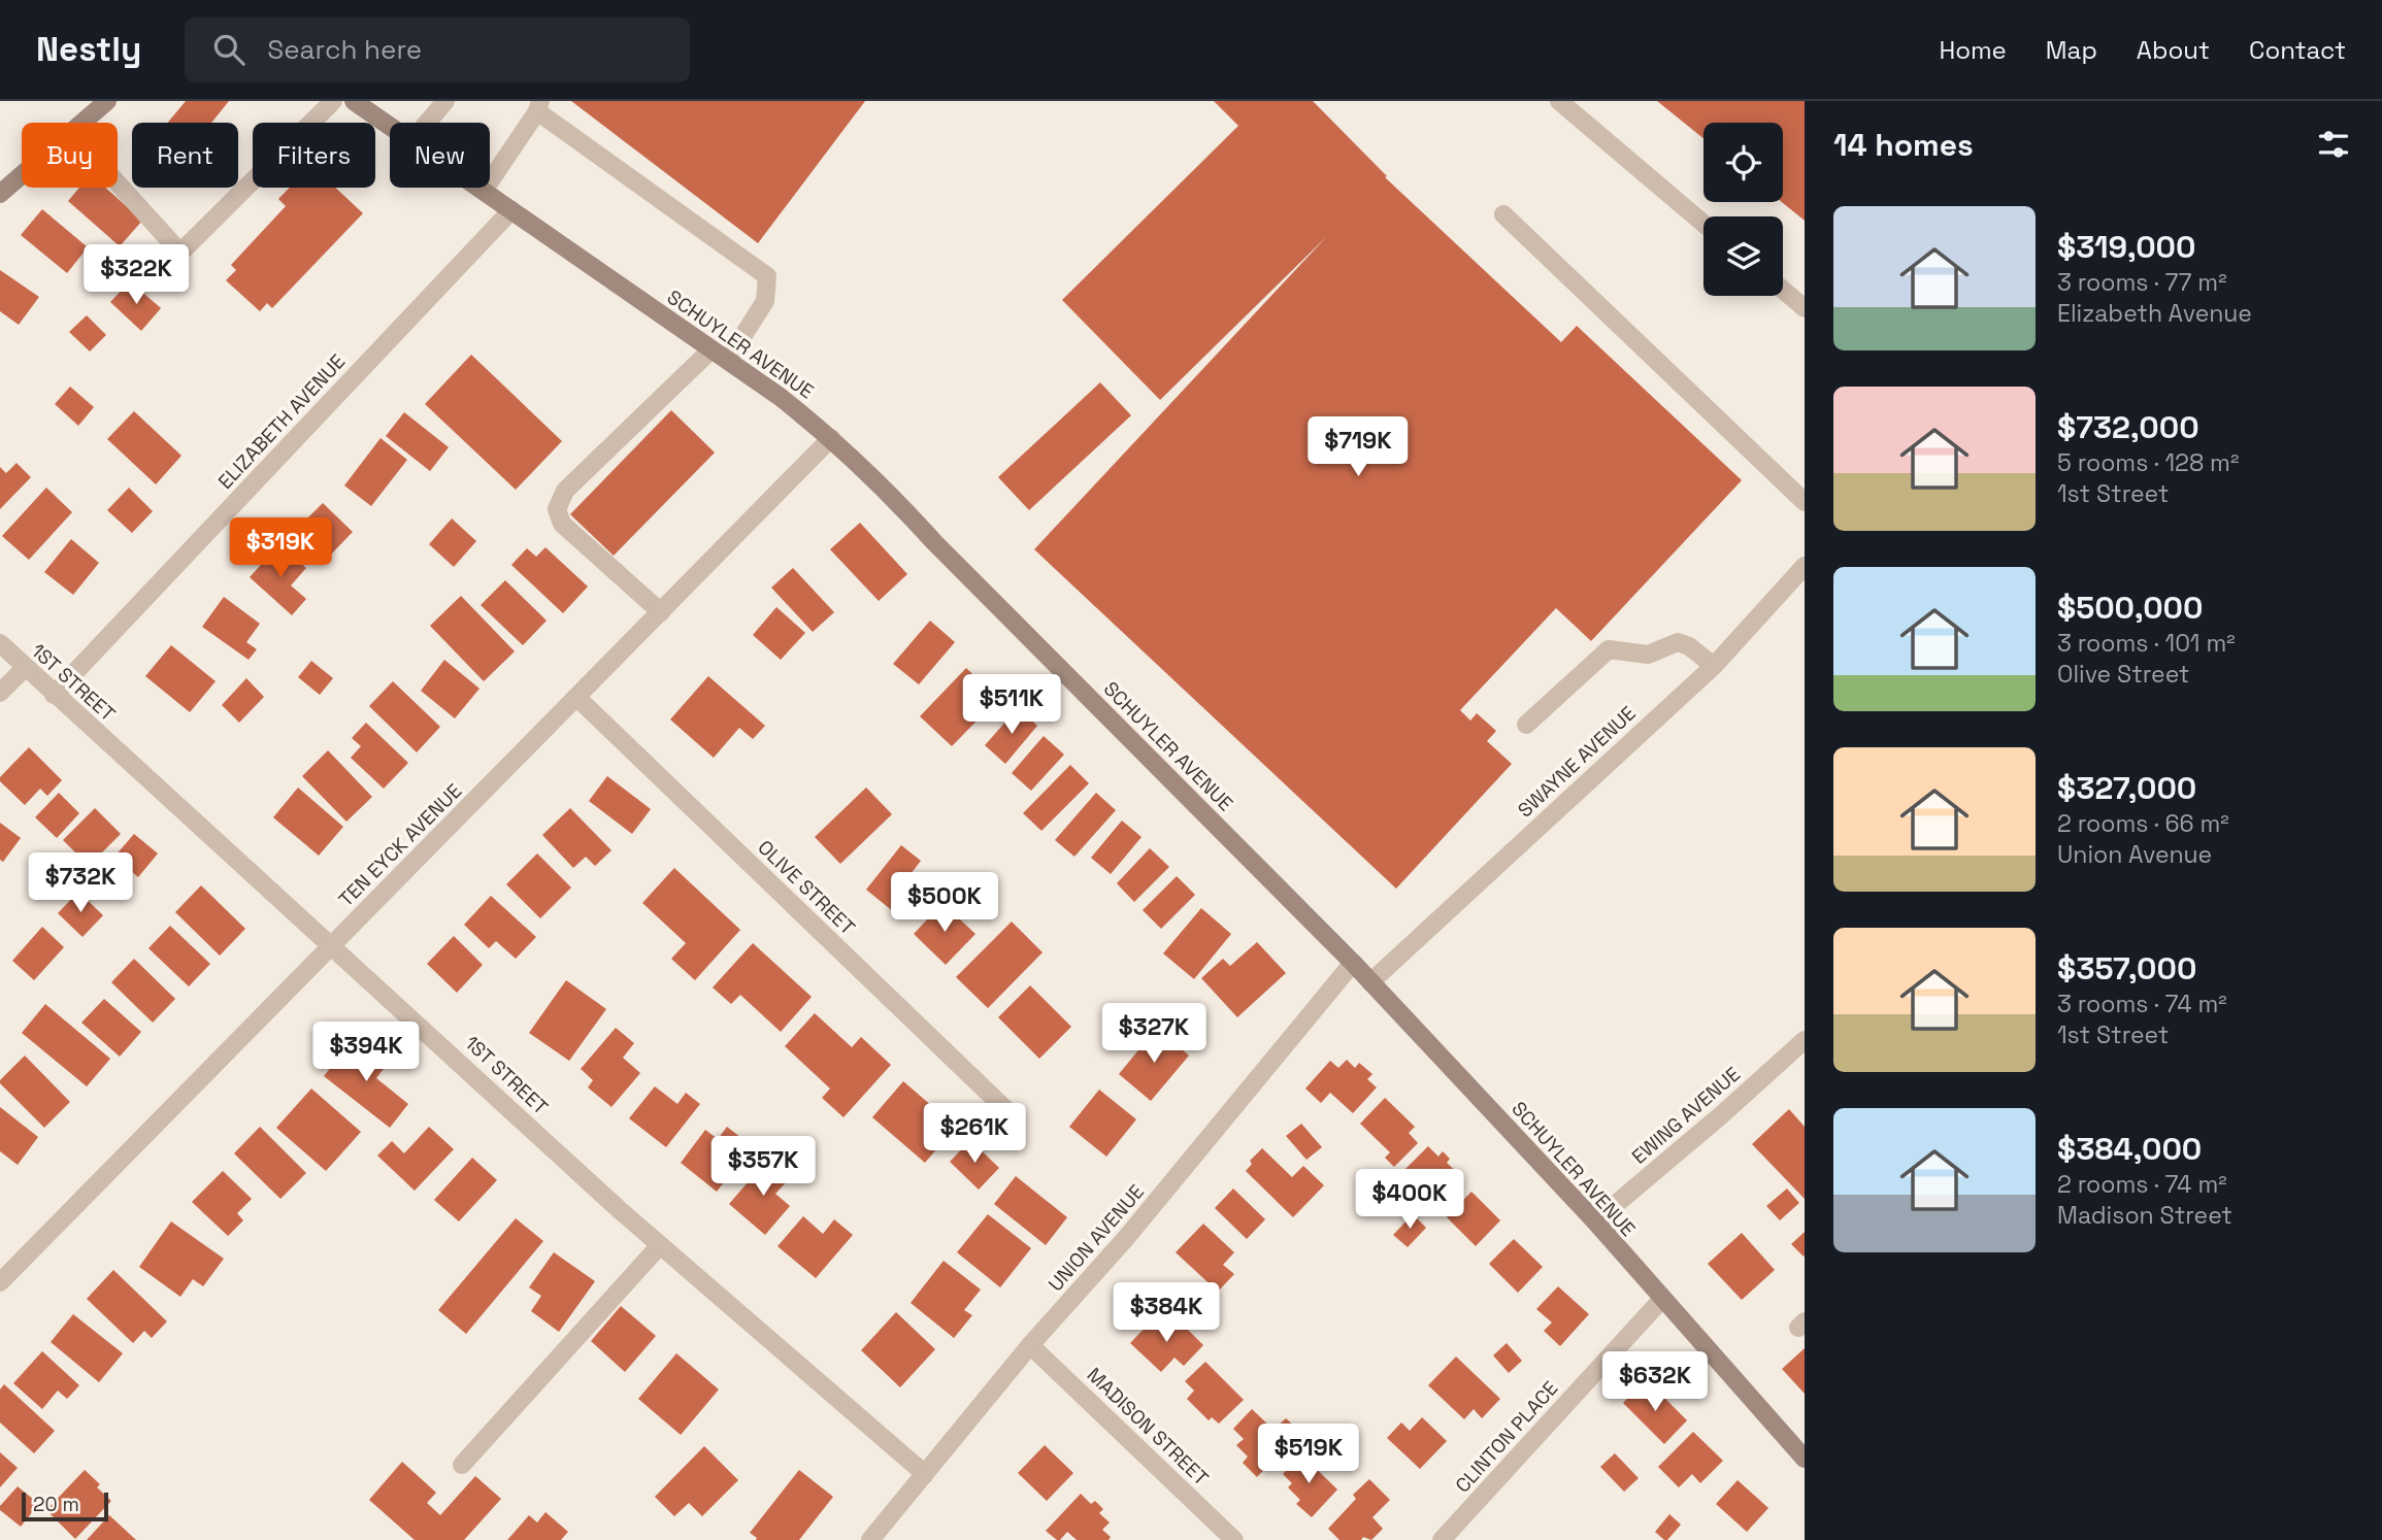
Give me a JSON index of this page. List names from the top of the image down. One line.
{"streets":{"street":["SCHUYLER AVENUE","ELIZABETH AVENUE","1ST STREET","SWAYNE AVENUE","TEN EYCK AVENUE","OLIVE STREET","EWING AVENUE","UNION AVENUE","MADISON STREET","CLINTON PLACE"]},"crossings":[["SCHUYLER AVENUE","ELIZABETH AVENUE"],["SCHUYLER AVENUE","SWAYNE AVENUE"],["SCHUYLER AVENUE","TEN EYCK AVENUE"],["SCHUYLER AVENUE","EWING AVENUE"],["SCHUYLER AVENUE","UNION AVENUE"],["SCHUYLER AVENUE","CLINTON PLACE"],["ELIZABETH AVENUE","1ST STREET"],["1ST STREET","TEN EYCK AVENUE"],["1ST STREET","UNION AVENUE"],["TEN EYCK AVENUE","OLIVE STREET"],["UNION AVENUE","MADISON STREET"]],"scale_bar":"20 m","page":{"header":"Nestly","search":"Search here","nav":["Home","Map","About","Contact"],"heading":"14 homes","chip":["Buy","Rent","Filters","New"],"list":[{"name":"$319,000","note":"3 rooms · 77 m² · Elizabeth Avenue"},{"name":"$732,000","note":"5 rooms · 128 m² · 1st Street"},{"name":"$500,000","note":"3 rooms · 101 m² · Olive Street"},{"name":"$327,000","note":"2 rooms · 66 m² · Union Avenue"},{"name":"$357,000","note":"3 rooms · 74 m² · 1st Street"},{"name":"$384,000","note":"2 rooms · 74 m² · Madison Street"}],"price":["$322K","$719K","$319K","$511K","$732K","$500K","$327K","$394K","$261K","$357K","$400K","$384K","$632K","$519K"],"scale":"20 m"}}
